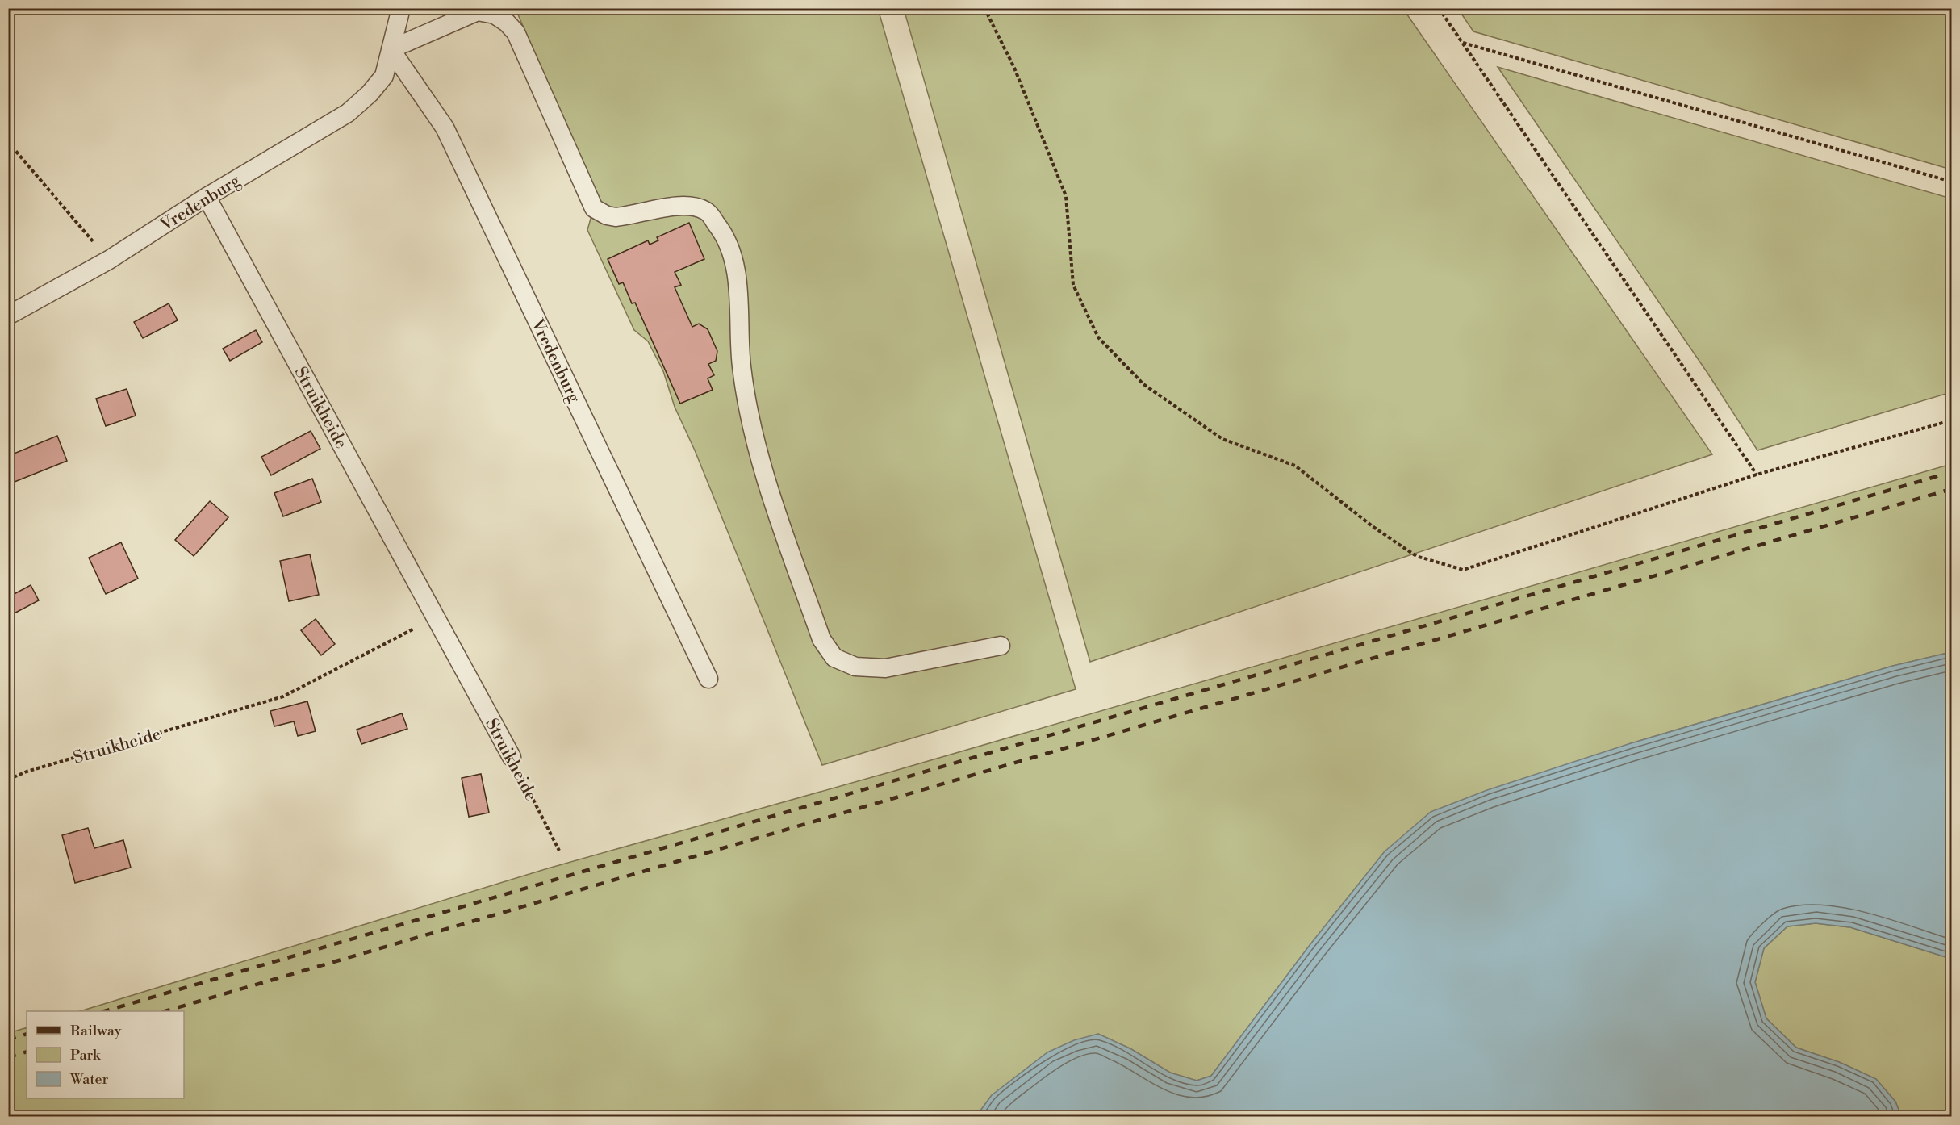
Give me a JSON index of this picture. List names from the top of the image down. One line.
{"streets":{"lane":["Vredenburg","Struikheide"]},"crossings":[["Vredenburg","Struikheide"]],"legend":["Railway","Park","Water"]}
